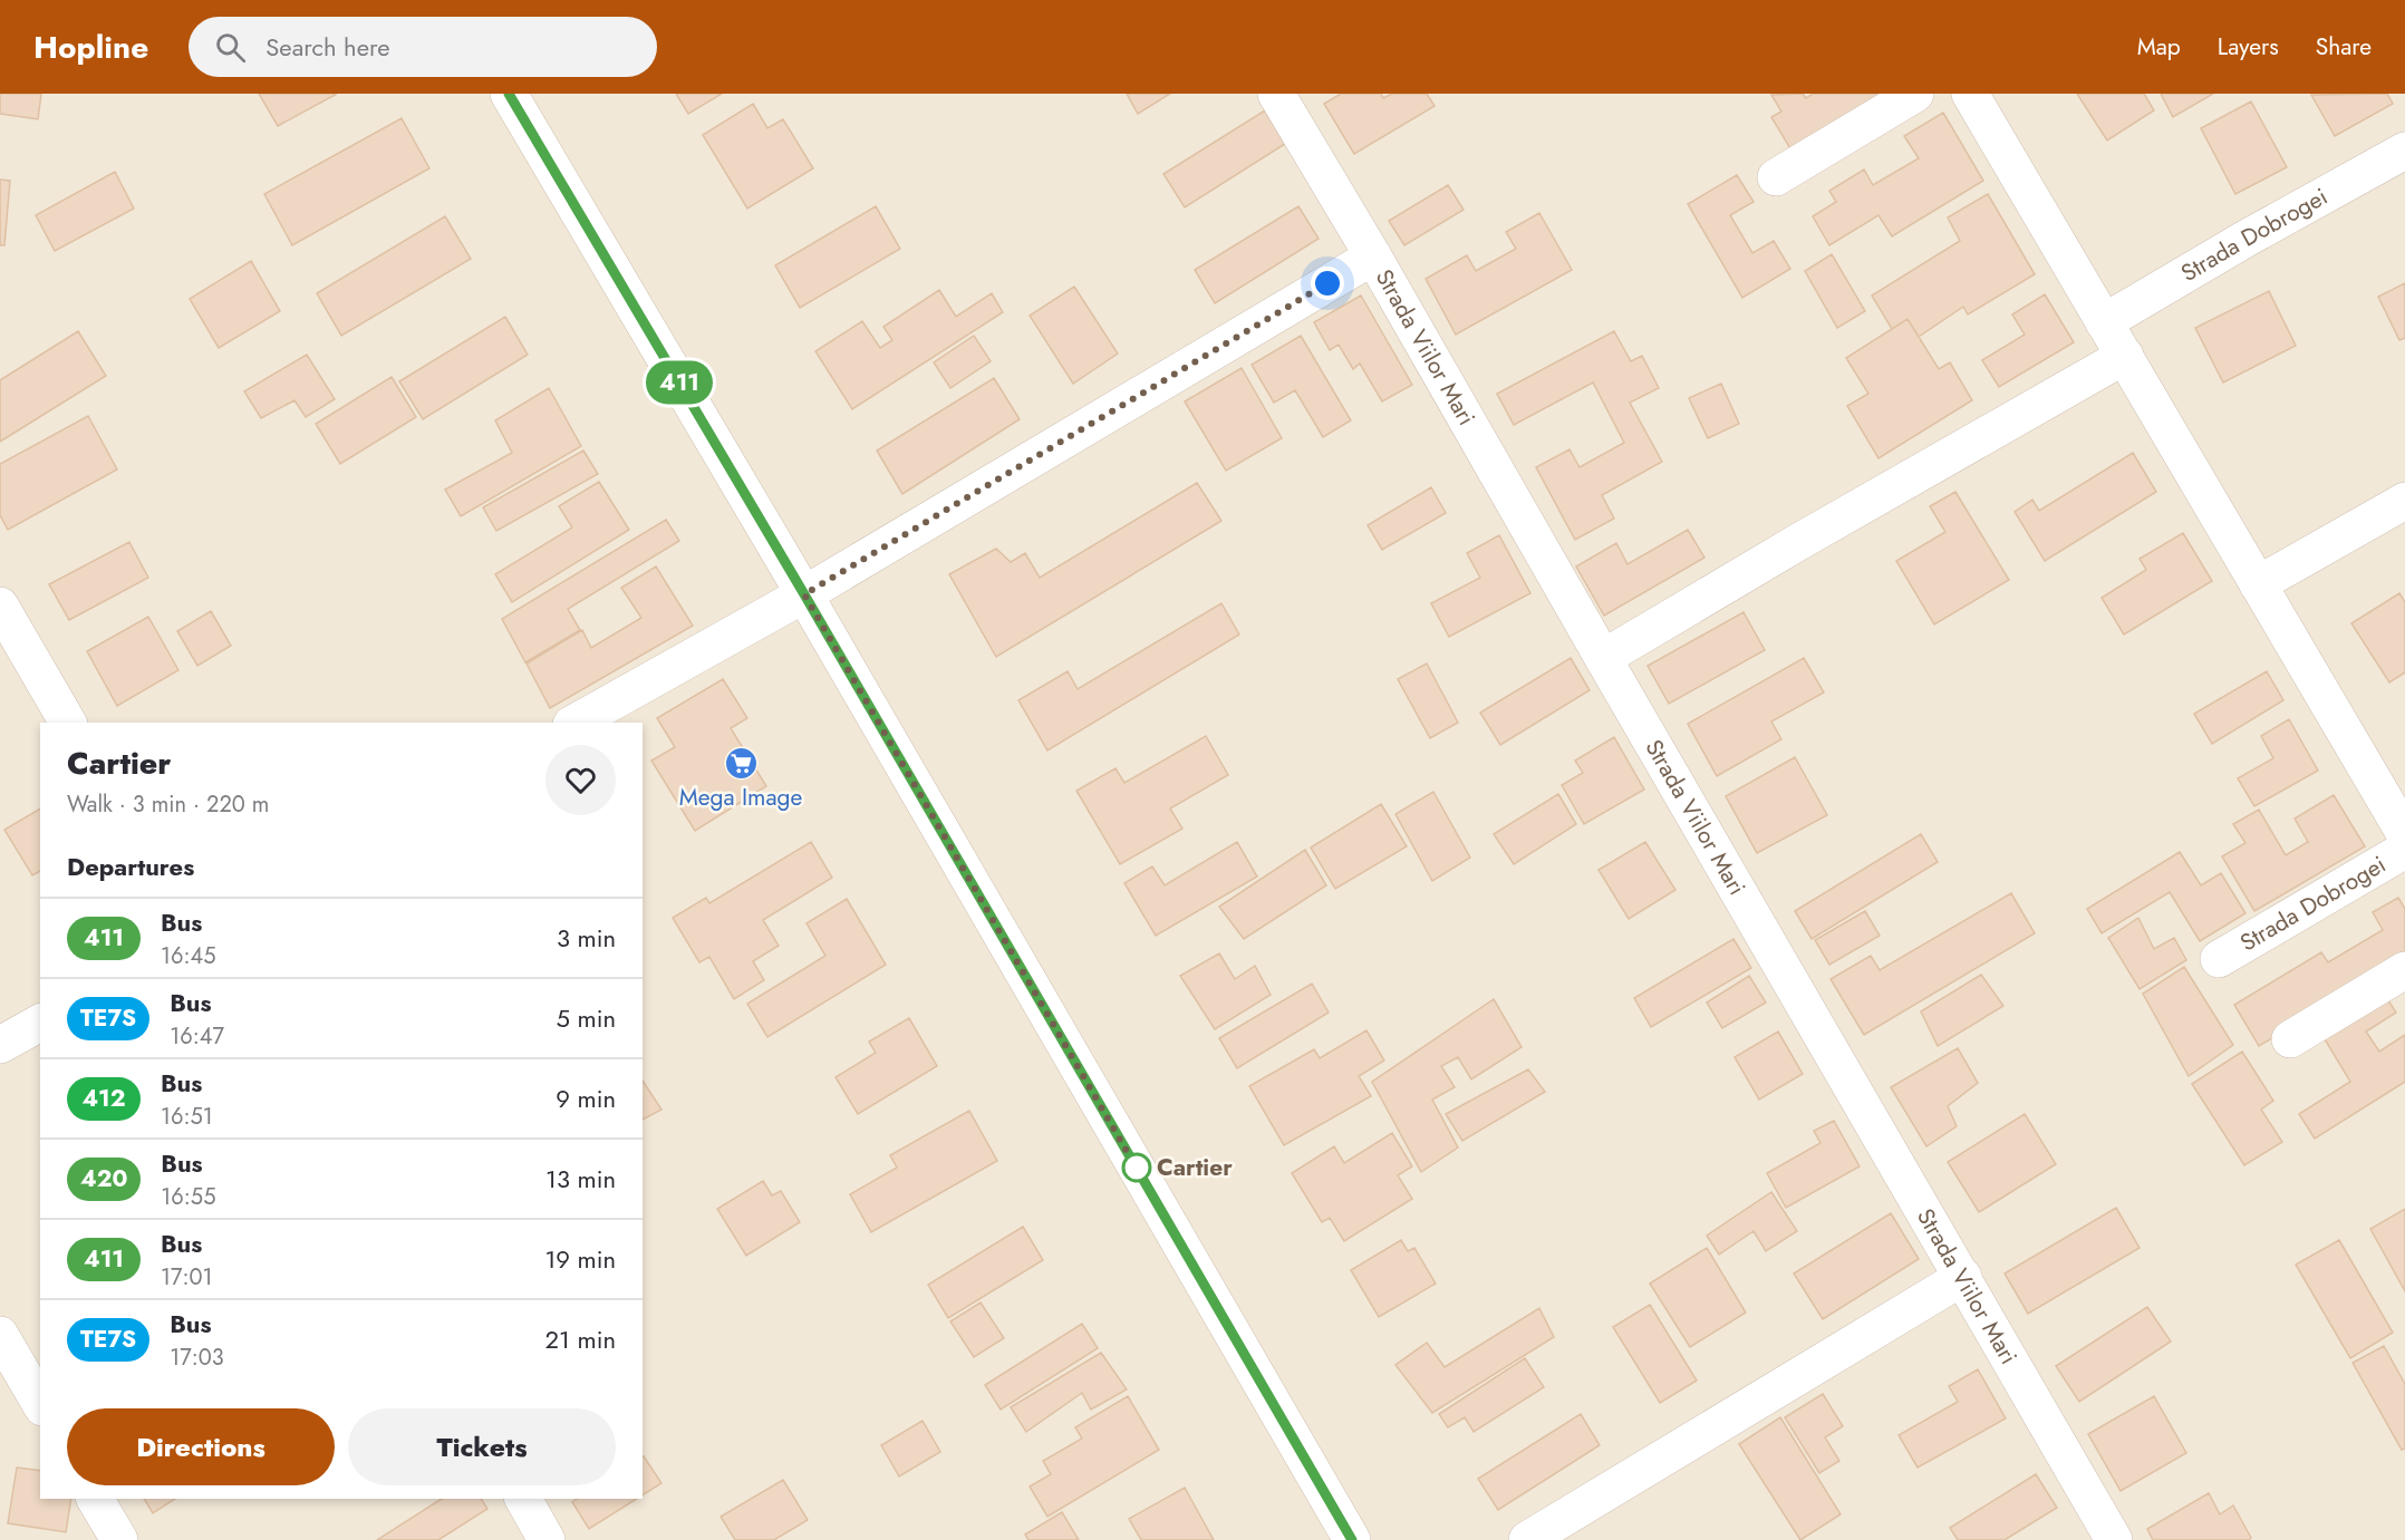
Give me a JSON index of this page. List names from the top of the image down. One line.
{"streets":{"street":["Strada Dobrogei","Strada Viilor Mari"]},"places":{"supermarket":["Mega Image"],"other":["Cartier"]},"lines":["bus line 411"],"page":{"header":"Hopline","search":"Search here","nav":["Map","Layers","Share"],"on_map":"411","heading":[["Cartier","Walk · 3 min · 220 m"],"Departures"],"list":[{"mark":"411","name":"Bus","note":"16:45","value":"3 min"},{"mark":"TE7S","name":"Bus","note":"16:47","value":"5 min"},{"mark":"412","name":"Bus","note":"16:51","value":"9 min"},{"mark":"420","name":"Bus","note":"16:55","value":"13 min"},{"mark":"411","name":"Bus","note":"17:01","value":"19 min"},{"mark":"TE7S","name":"Bus","note":"17:03","value":"21 min"}],"buttons":["Directions","Tickets"]}}
